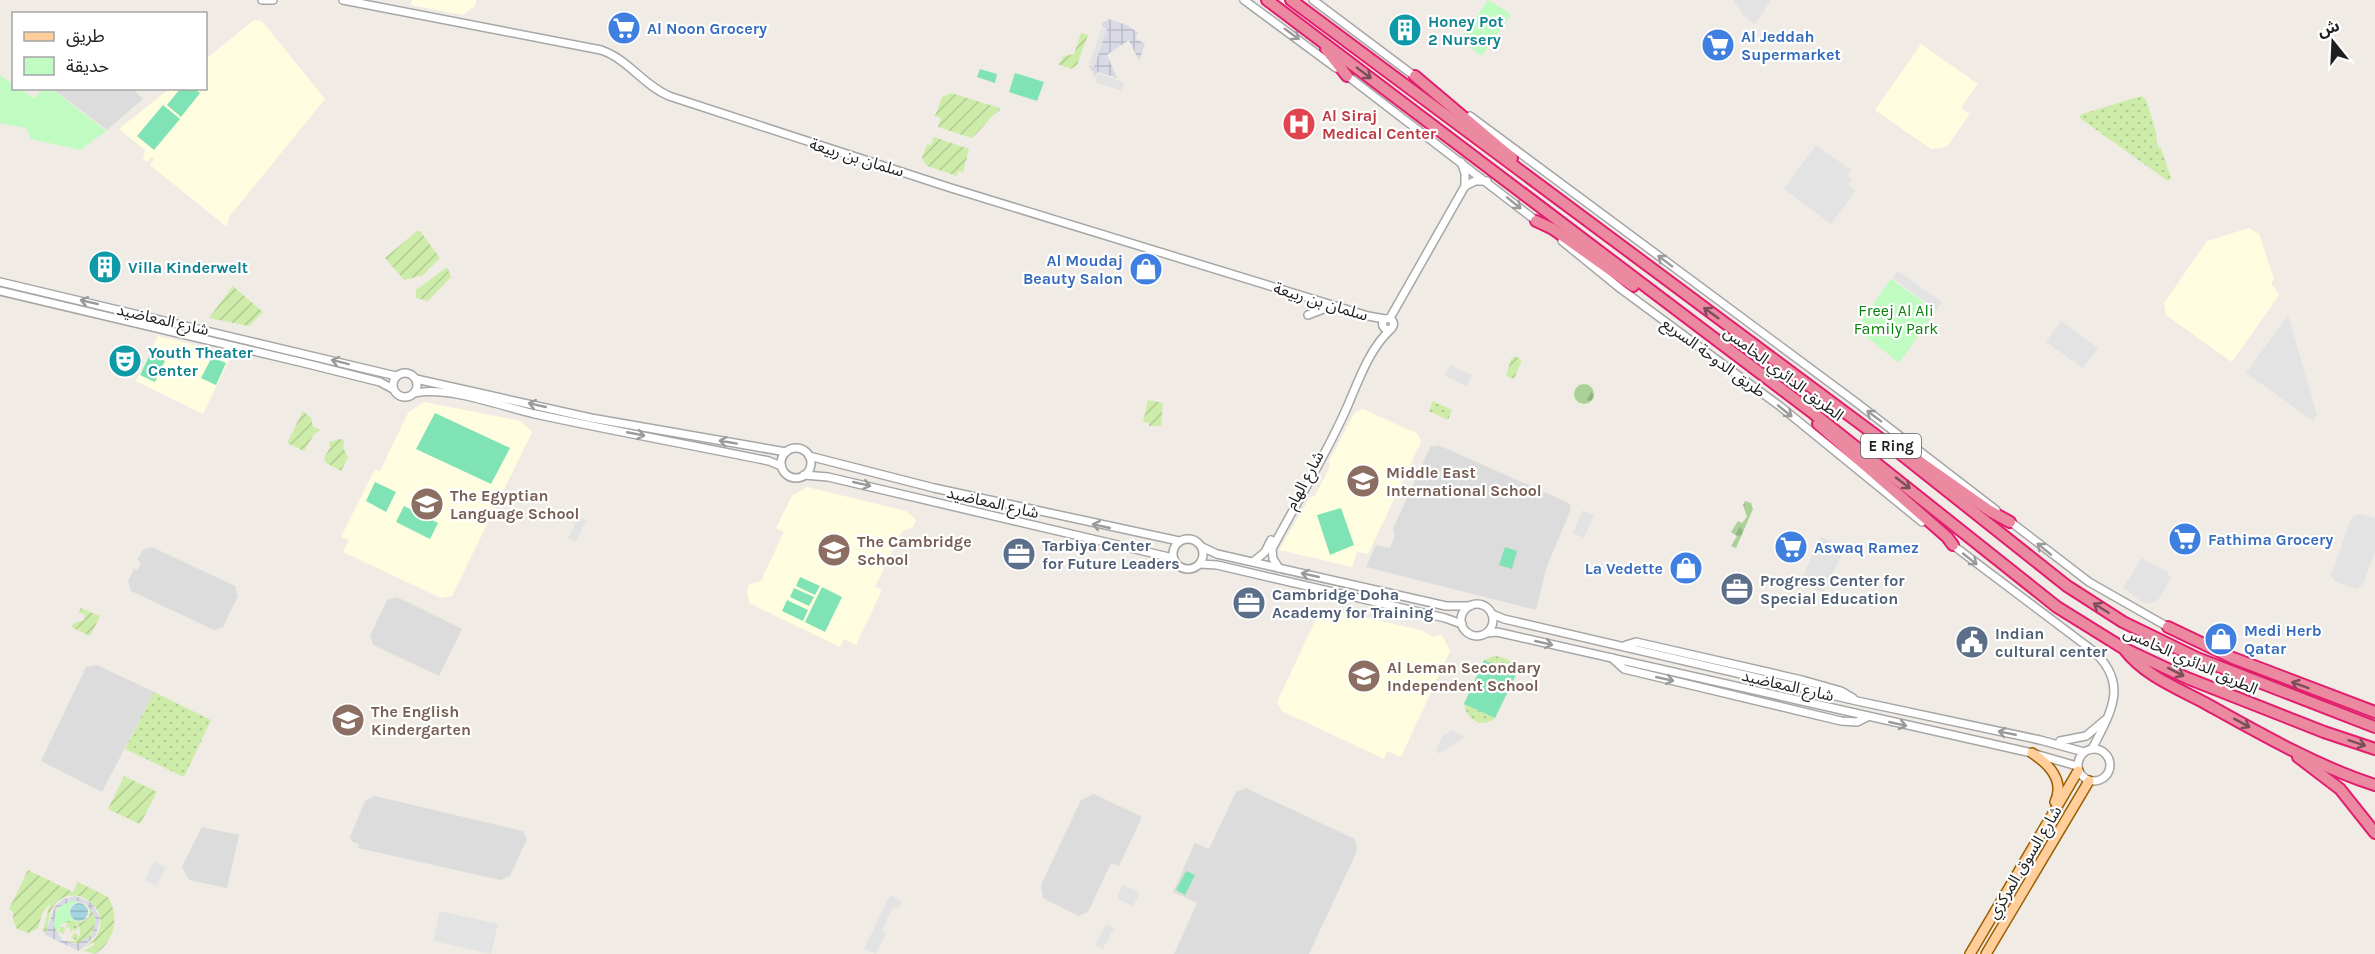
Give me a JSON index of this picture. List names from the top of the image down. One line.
{"streets":{"highway":["الطريق الدائري الخامس","E Ring"],"main road":["شارع السوق المركزي"],"street":["سلمان بن ربيعة","شارع المعاضيد","طريق الدوحة السريع","شارع الهام"]},"crossings":[["سلمان بن ربيعة","شارع الهام"],["شارع المعاضيد","طريق الدوحة السريع"],["شارع المعاضيد","شارع السوق المركزي"],["طريق الدوحة السريع","شارع السوق المركزي"]],"parks":["Freej Al Ali Family Park"],"places":{"supermarket":["Al Noon Grocery","Al Jeddah Supermarket","Fathima Grocery","Aswaq Ramez"],"building":["Honey Pot 2 Nursery","Villa Kinderwelt"],"hospital":["Al Siraj Medical Center"],"shop":["Al Moudaj Beauty Salon","La Vedette","Medi Herb Qatar"],"theatre":["Youth Theater Center"],"school or university":["Middle East International School","The Egyptian Language School","The Cambridge School","Al Leman Secondary Independent School","The English Kindergarten"],"office":["Tarbiya Center for Future Leaders","Progress Center for Special Education","Cambridge Doha Academy for Training"],"public building":["Indian cultural center"]},"legend":["طريق","حديقة"],"north":"top"}
